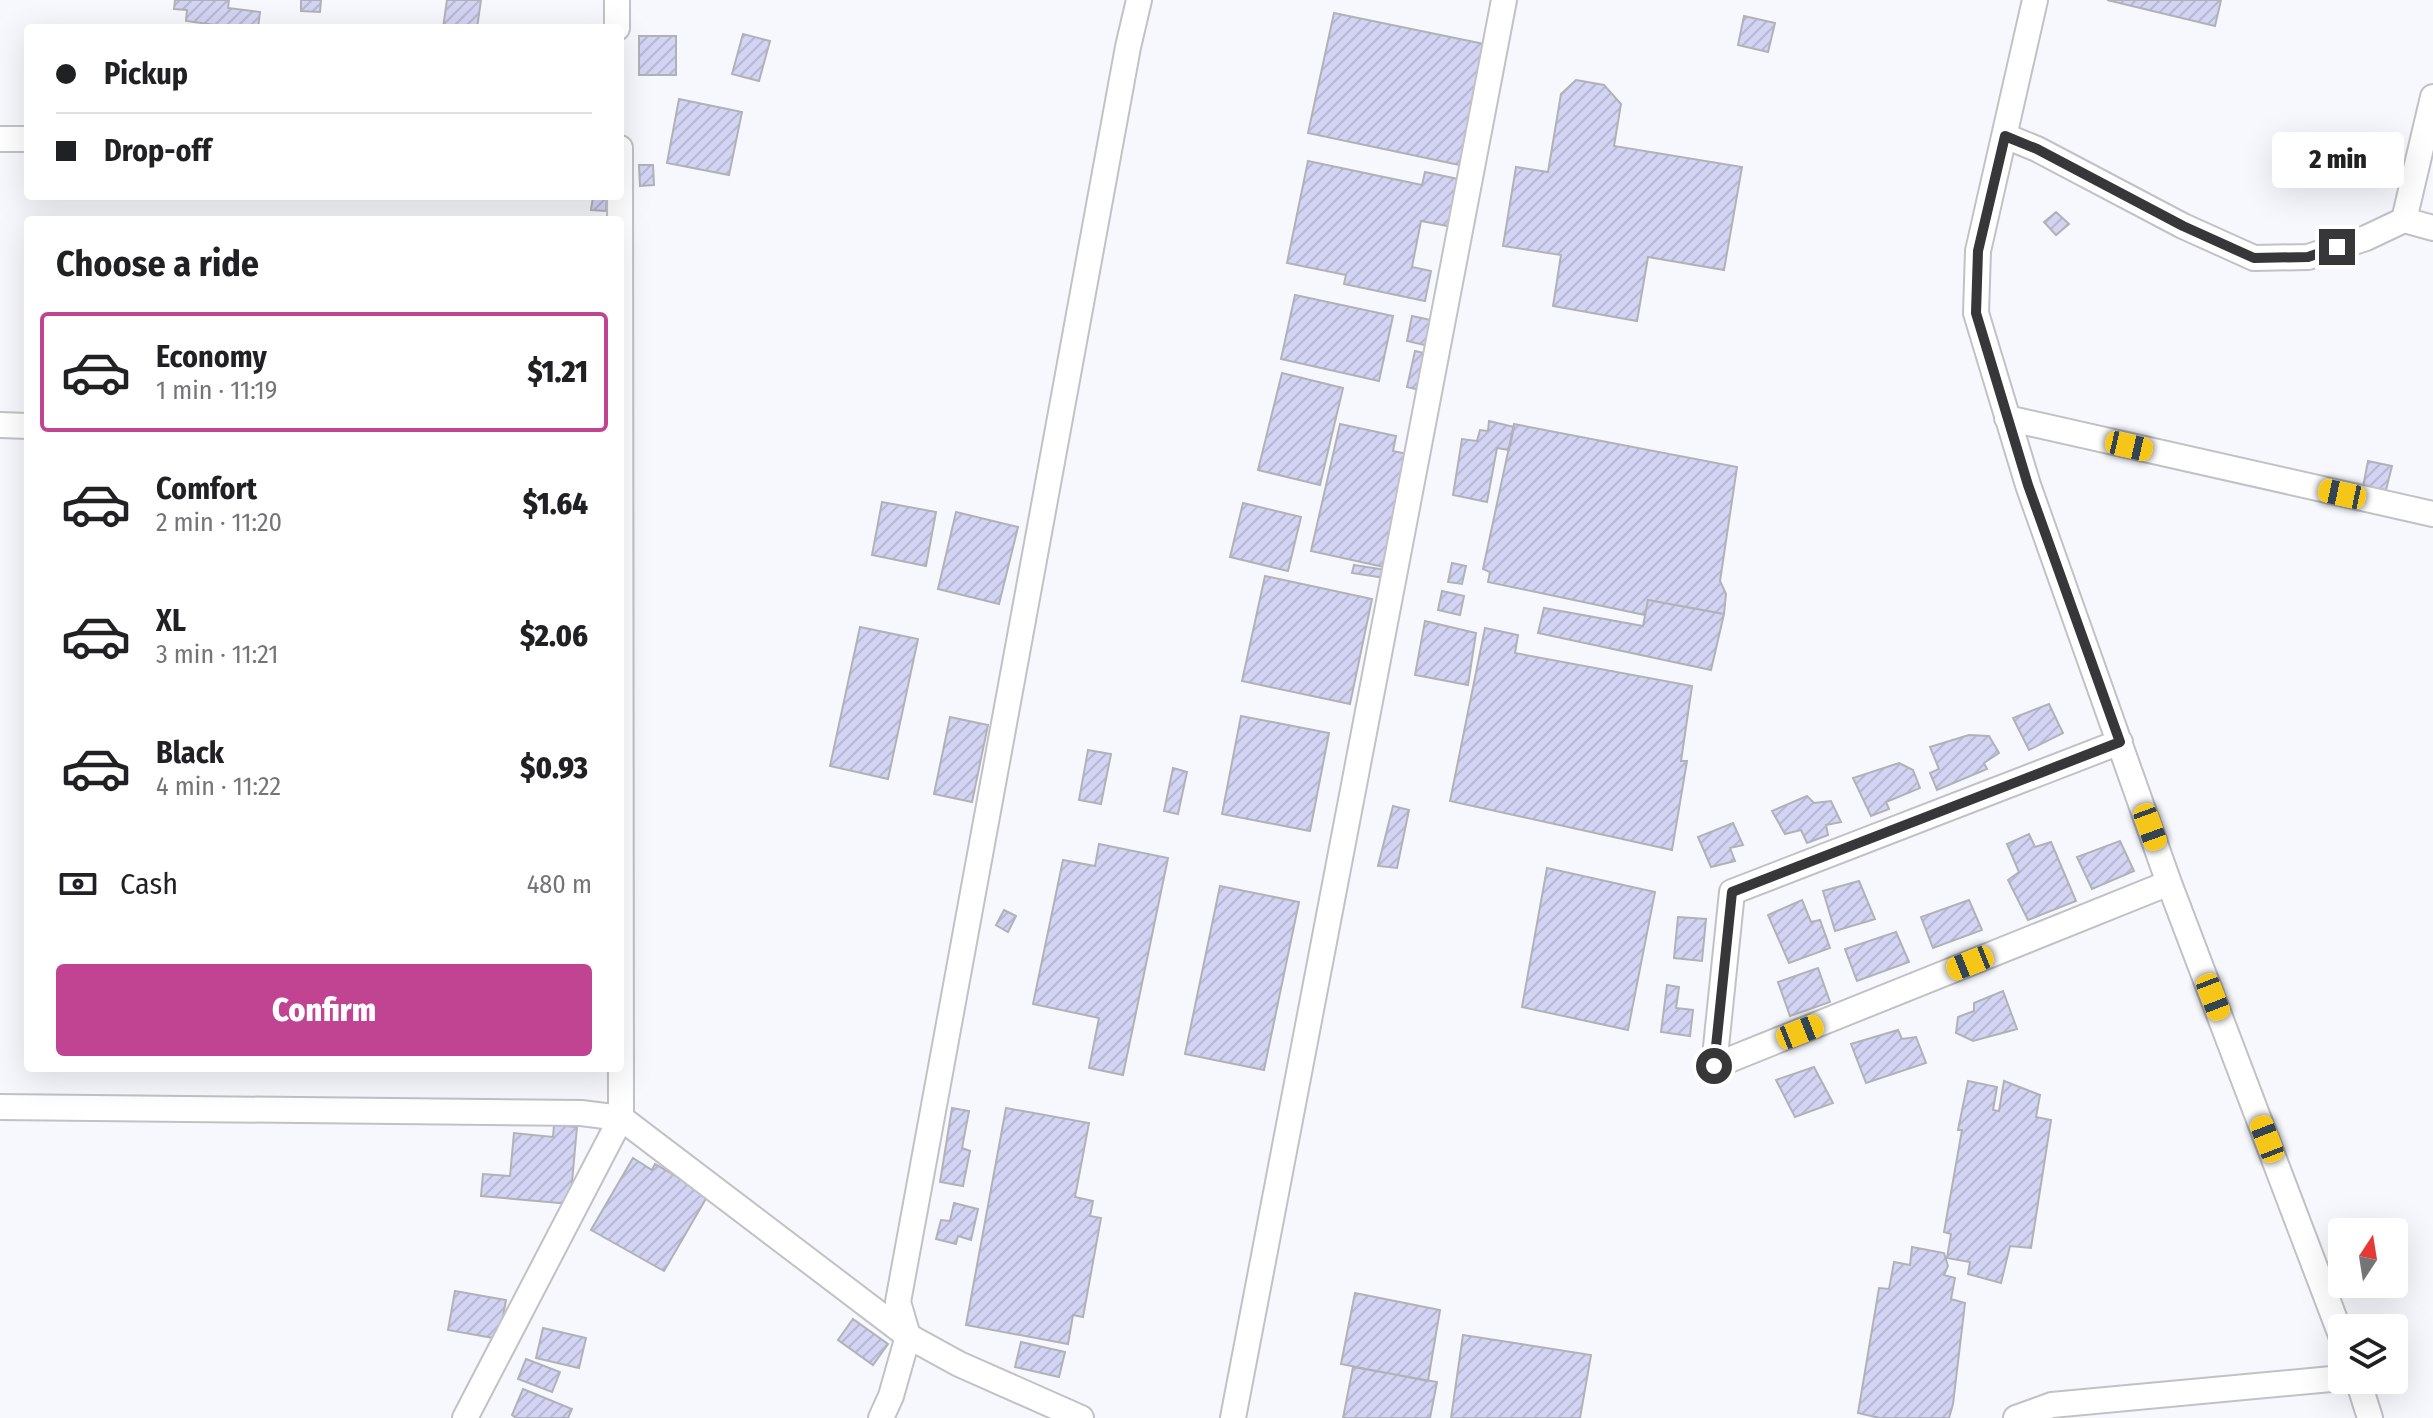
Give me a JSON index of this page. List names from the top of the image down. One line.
{"north":"top","page":{"banner":["Pickup","Drop-off"],"bubble":"2 min","heading":"Choose a ride","list":[{"name":"Economy","note":"1 min · 11:19","value":"$1.21"},{"name":"Comfort","note":"2 min · 11:20","value":"$1.64"},{"name":"XL","note":"3 min · 11:21","value":"$2.06"},{"name":"Black","note":"4 min · 11:22","value":"$0.93"}],"pay":["Cash","480 m"],"buttons":"Confirm"}}
